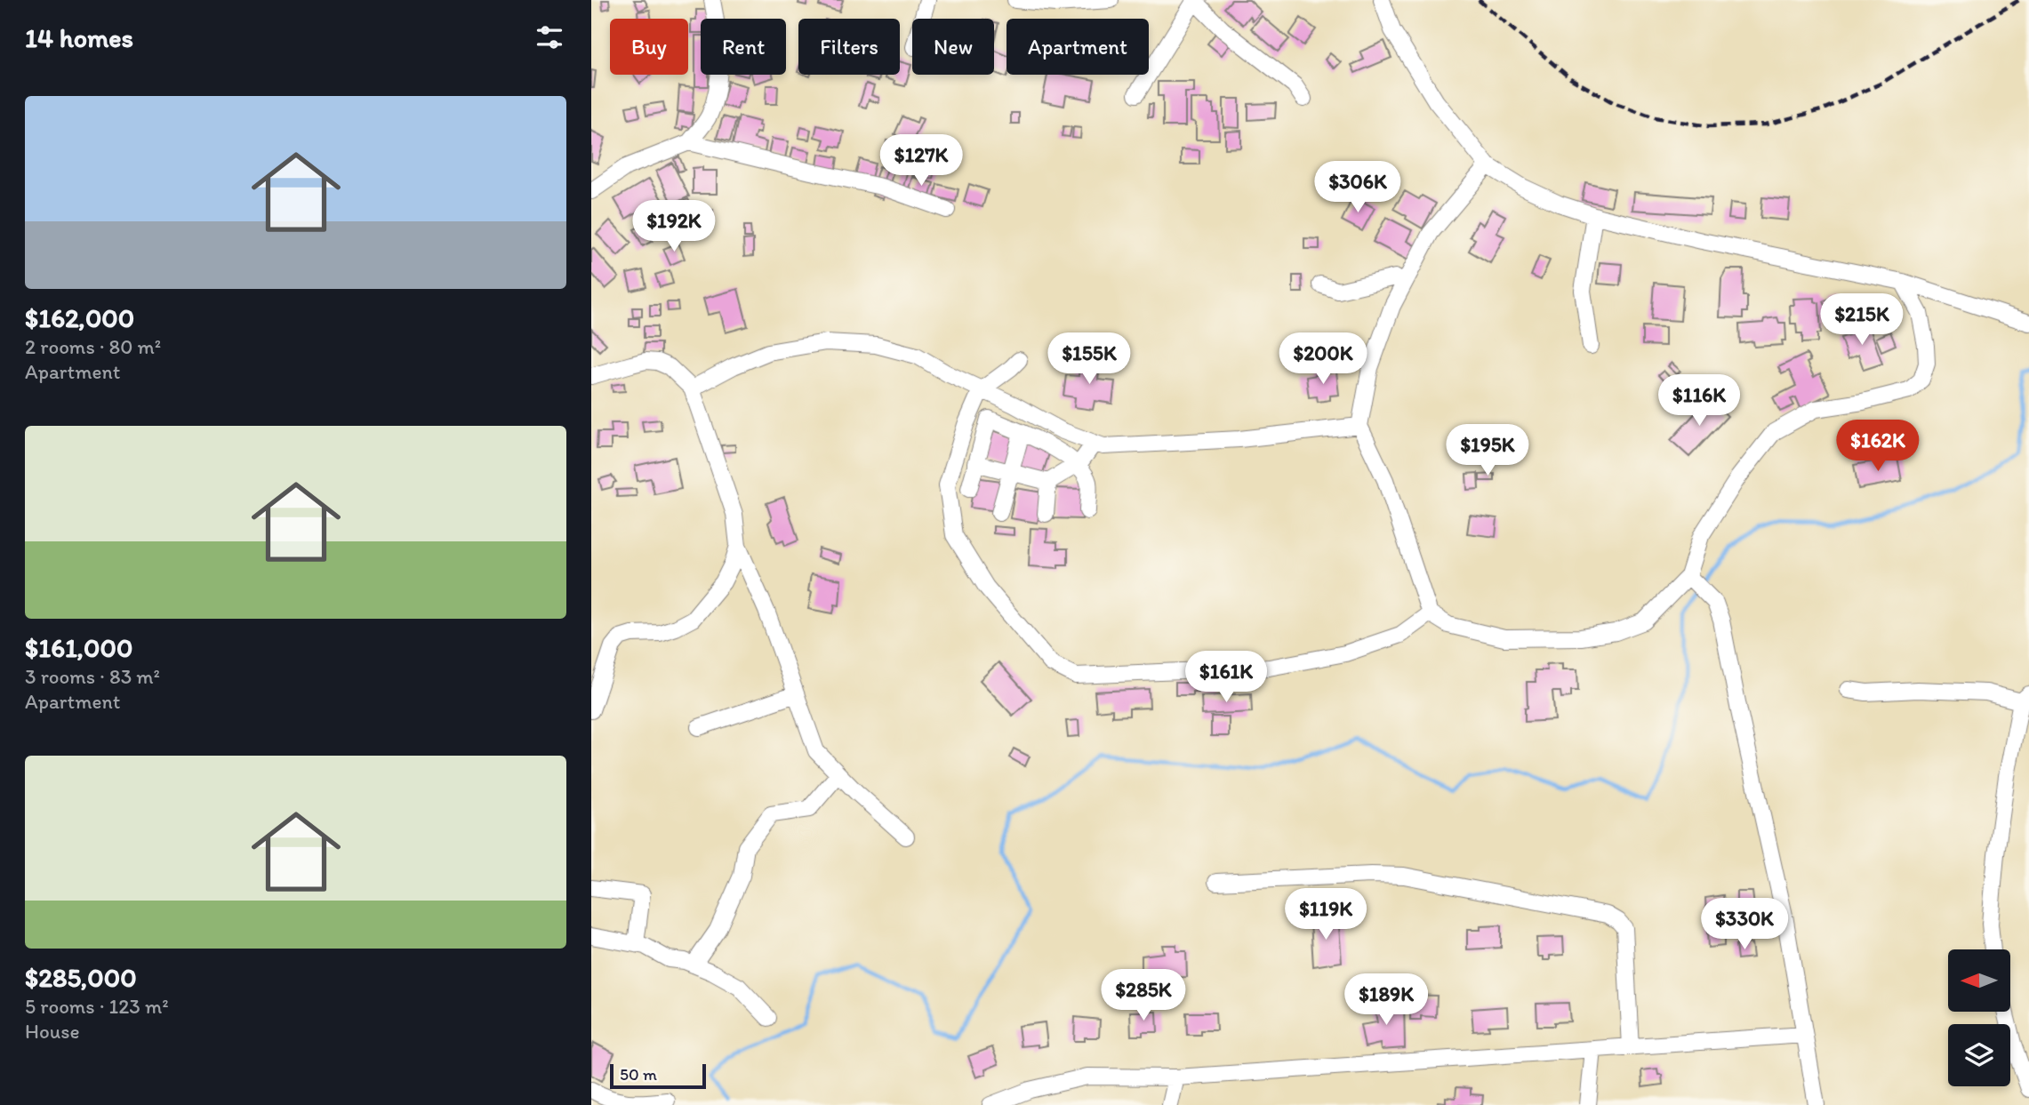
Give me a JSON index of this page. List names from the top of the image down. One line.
{"scale_bar":"50 m","north":"left","page":{"heading":"14 homes","chip":["Buy","Rent","Filters","New","Apartment"],"list":[{"name":"$162,000","note":"2 rooms · 80 m² · Apartment"},{"name":"$161,000","note":"3 rooms · 83 m² · Apartment"},{"name":"$285,000","note":"5 rooms · 123 m² · House"}],"price":["$127K","$306K","$192K","$215K","$155K","$200K","$116K","$162K","$195K","$161K","$119K","$330K","$285K","$189K"],"scale":"50 m"}}
